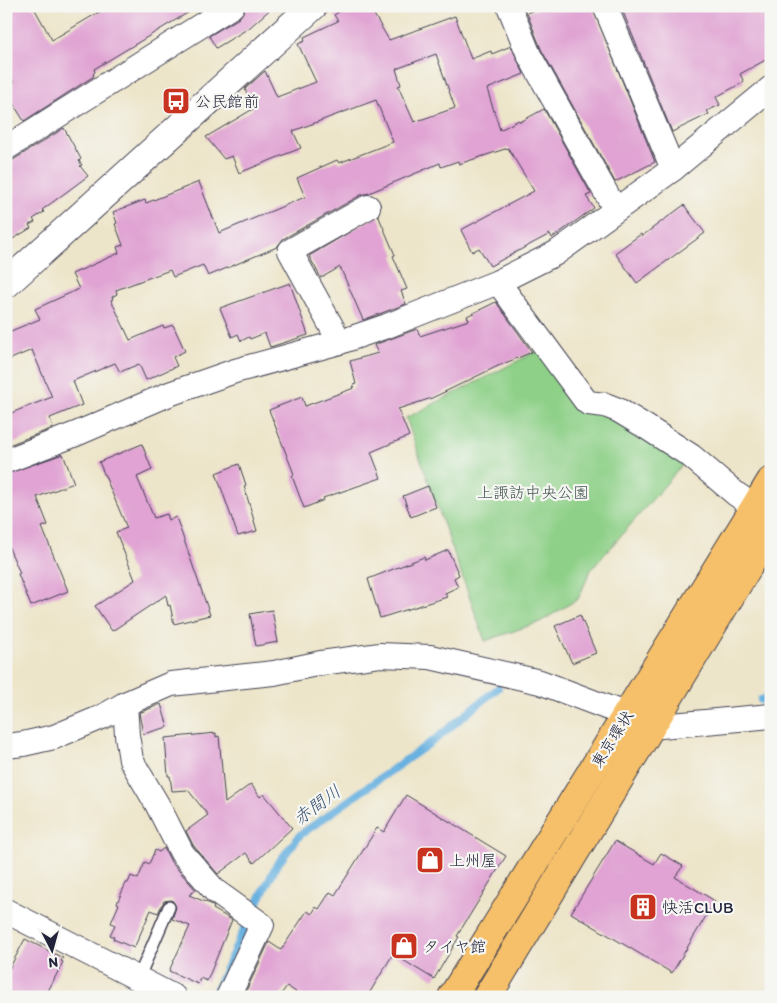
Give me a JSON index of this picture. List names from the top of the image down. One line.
{"streets":{"highway":["東京環状"]},"water":["赤間川"],"parks":["上諏訪中央公園"],"places":{"bus stop":["公民館前"],"shop":["上州屋","タイヤ館"],"building":["快活CLUB"]},"north":"bottom"}
